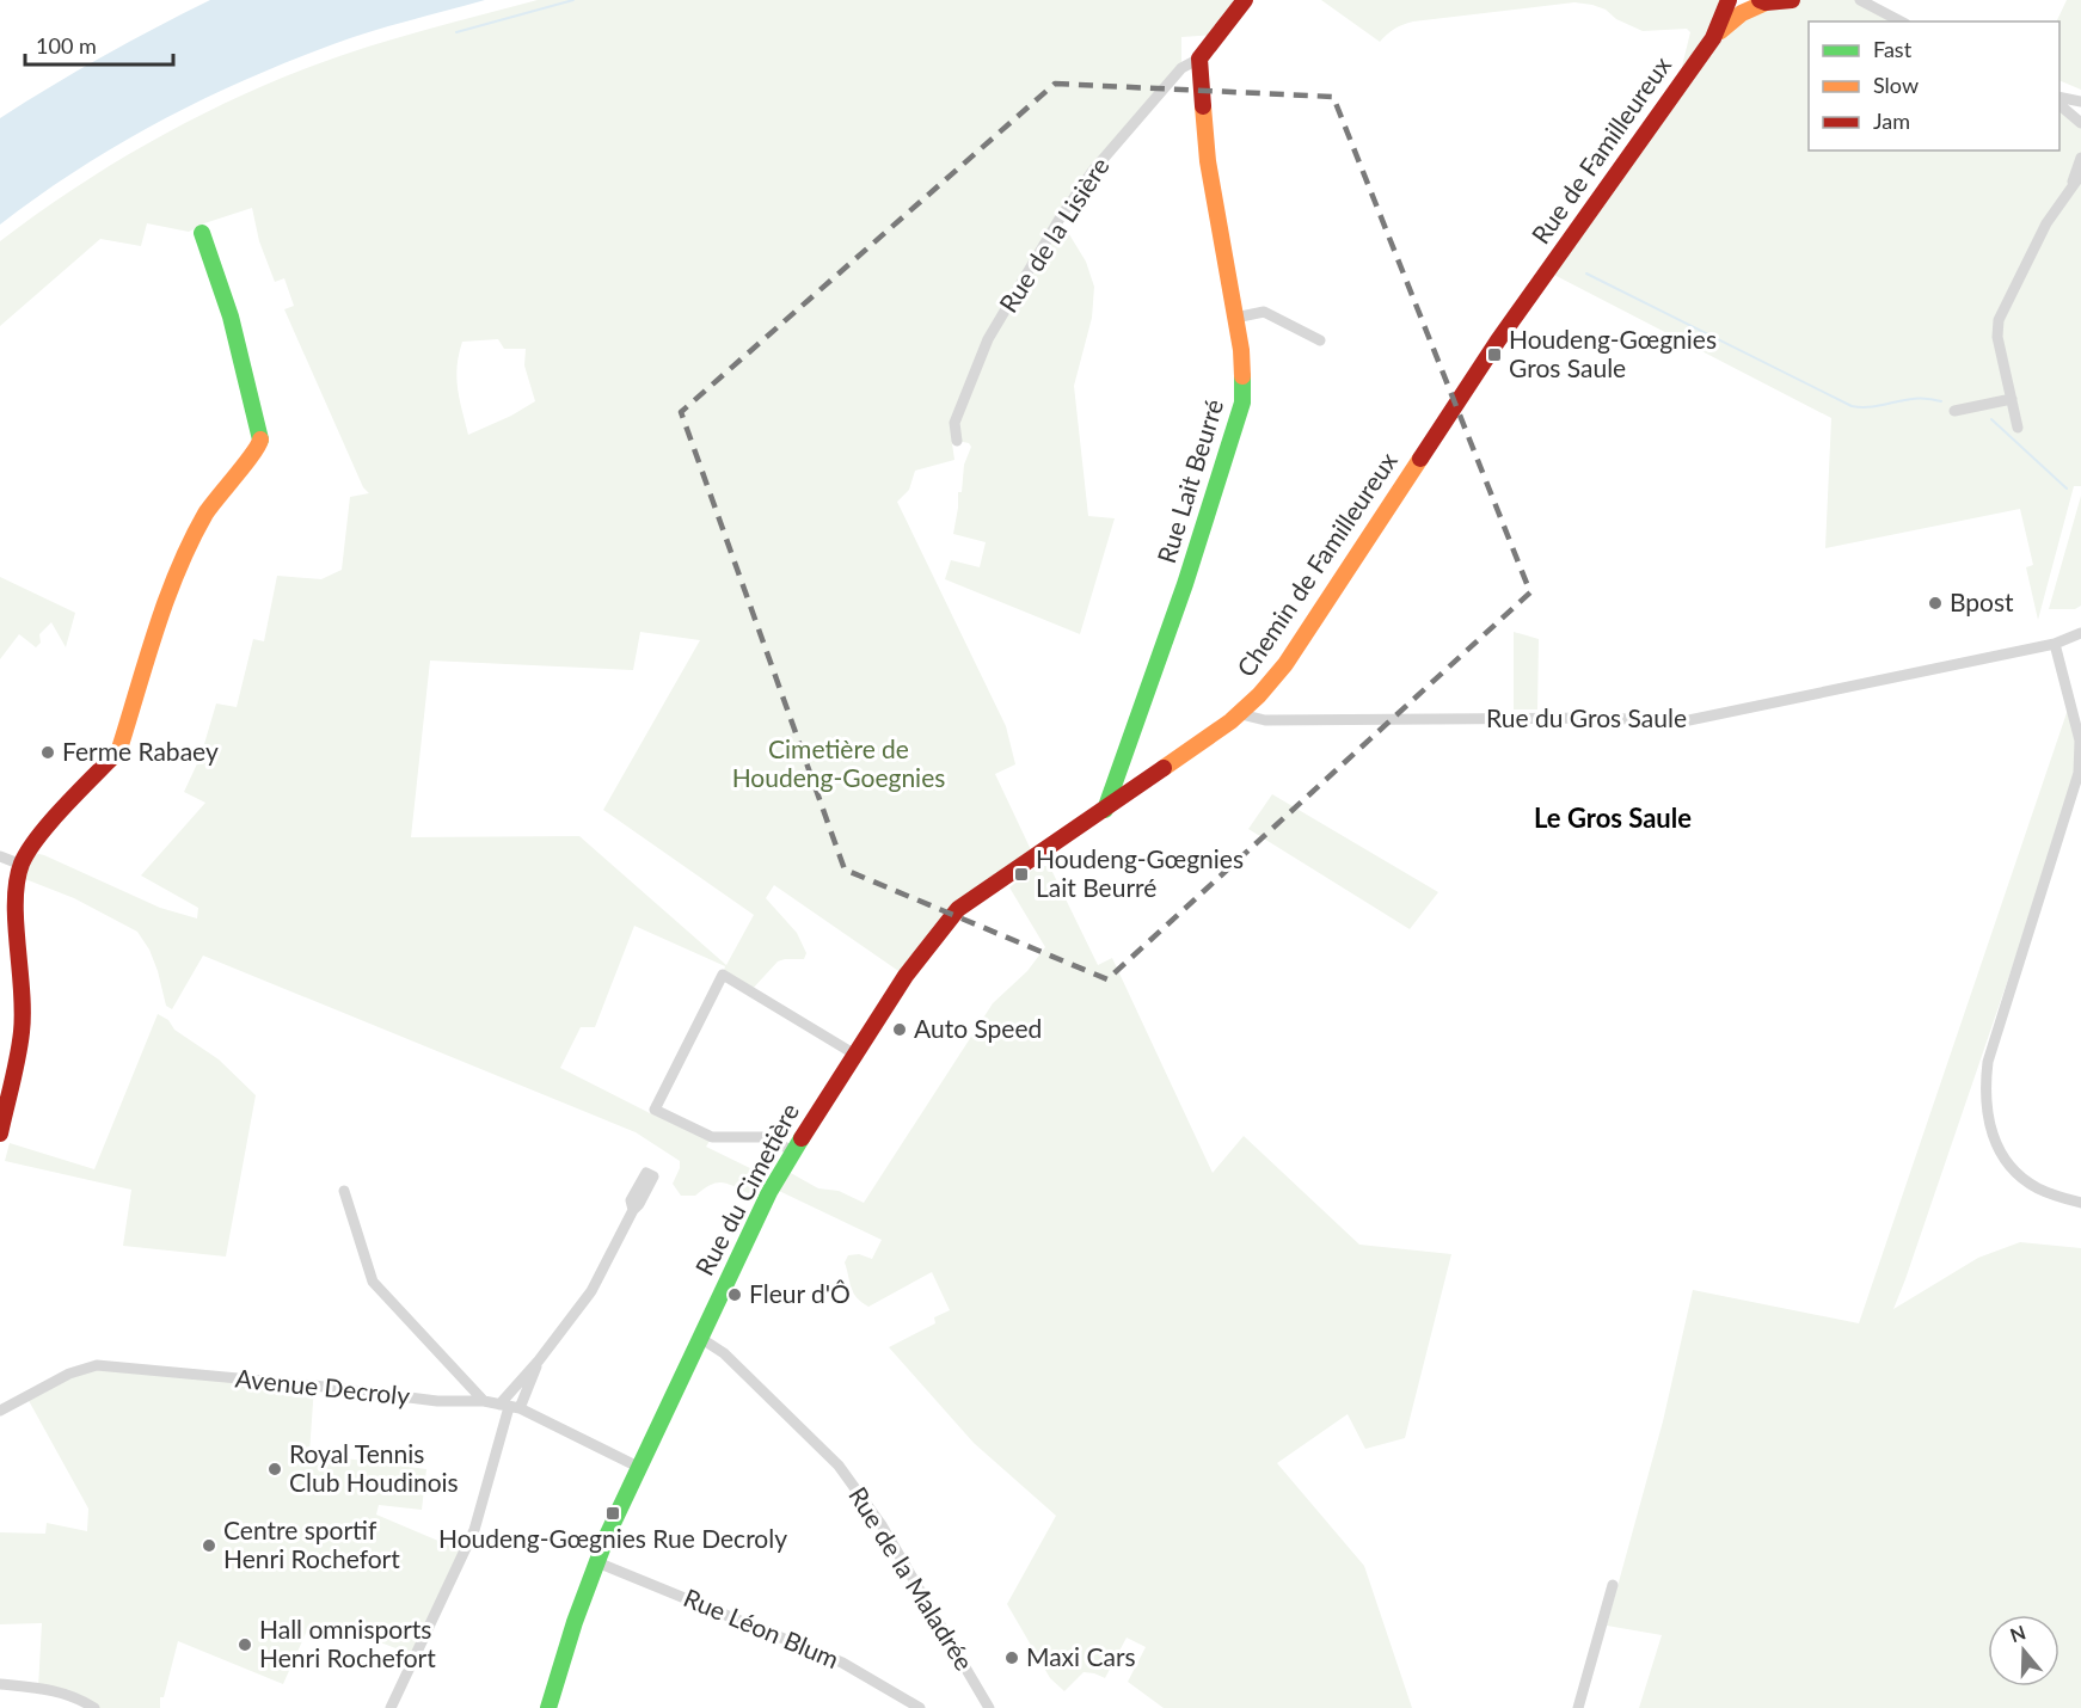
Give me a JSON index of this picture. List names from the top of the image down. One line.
{"streets":{"street":["Rue de Familleureux","Rue de la Lisière","Rue Lait Beurré","Chemin de Familleureux","Rue du Gros Saule","Rue du Cimetière","Avenue Decroly","Rue de la Maladrée","Rue Léon Blum"]},"crossings":[["Rue de Familleureux","Chemin de Familleureux"],["Rue de la Lisière","Rue Lait Beurré"],["Rue Lait Beurré","Rue du Cimetière"],["Chemin de Familleureux","Rue du Gros Saule"],["Chemin de Familleureux","Rue du Cimetière"],["Rue du Cimetière","Avenue Decroly"],["Rue du Cimetière","Rue de la Maladrée"],["Rue du Cimetière","Rue Léon Blum"]],"districts":["Le Gros Saule"],"parks":["Cimetière de Houdeng-Goegnies"],"places":{"transit":["Houdeng-Gœgnies Gros Saule","Houdeng-Gœgnies Lait Beurré","Houdeng-Gœgnies Rue Decroly"],"other":["Bpost","Ferme Rabaey","Auto Speed","Fleur d'Ô","Royal Tennis Club Houdinois","Centre sportif Henri Rochefort","Hall omnisports Henri Rochefort","Maxi Cars"]},"legend":["Fast","Slow","Jam"],"scale_bar":"100 m","north":"top"}
